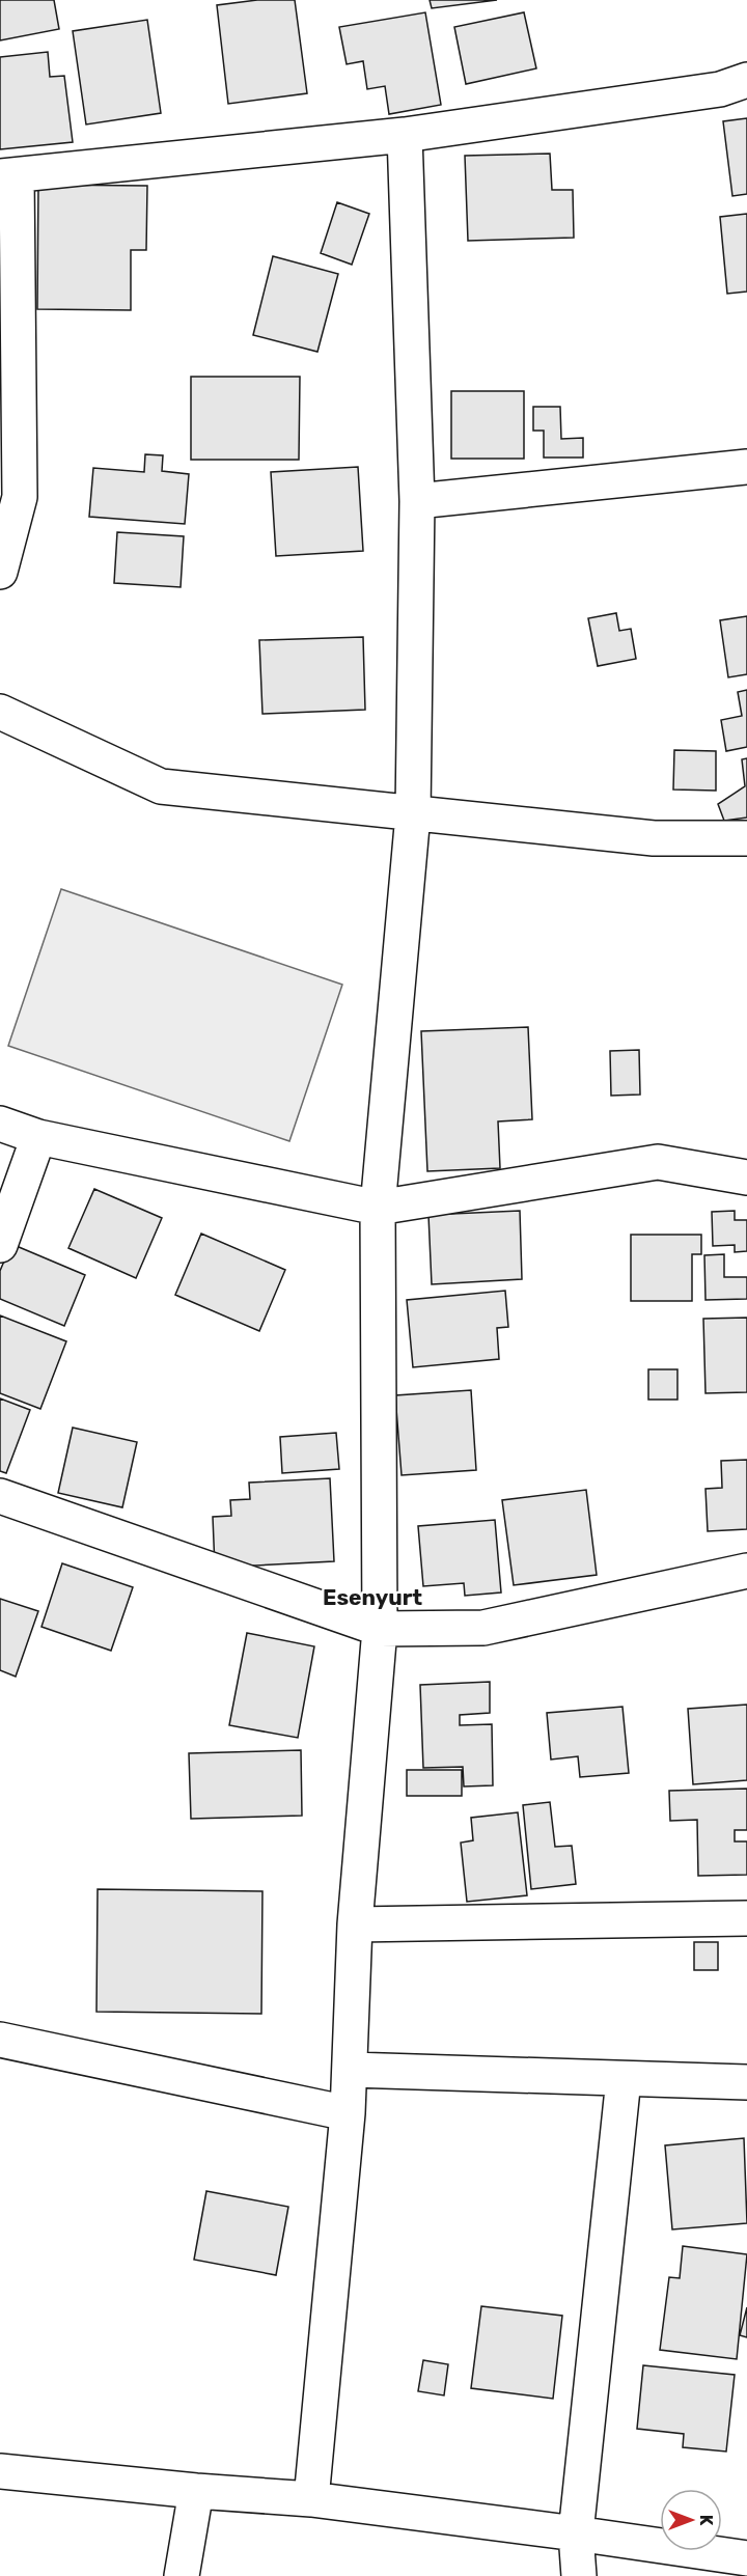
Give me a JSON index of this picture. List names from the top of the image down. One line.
{"districts":["Esenyurt"],"north":"right"}
